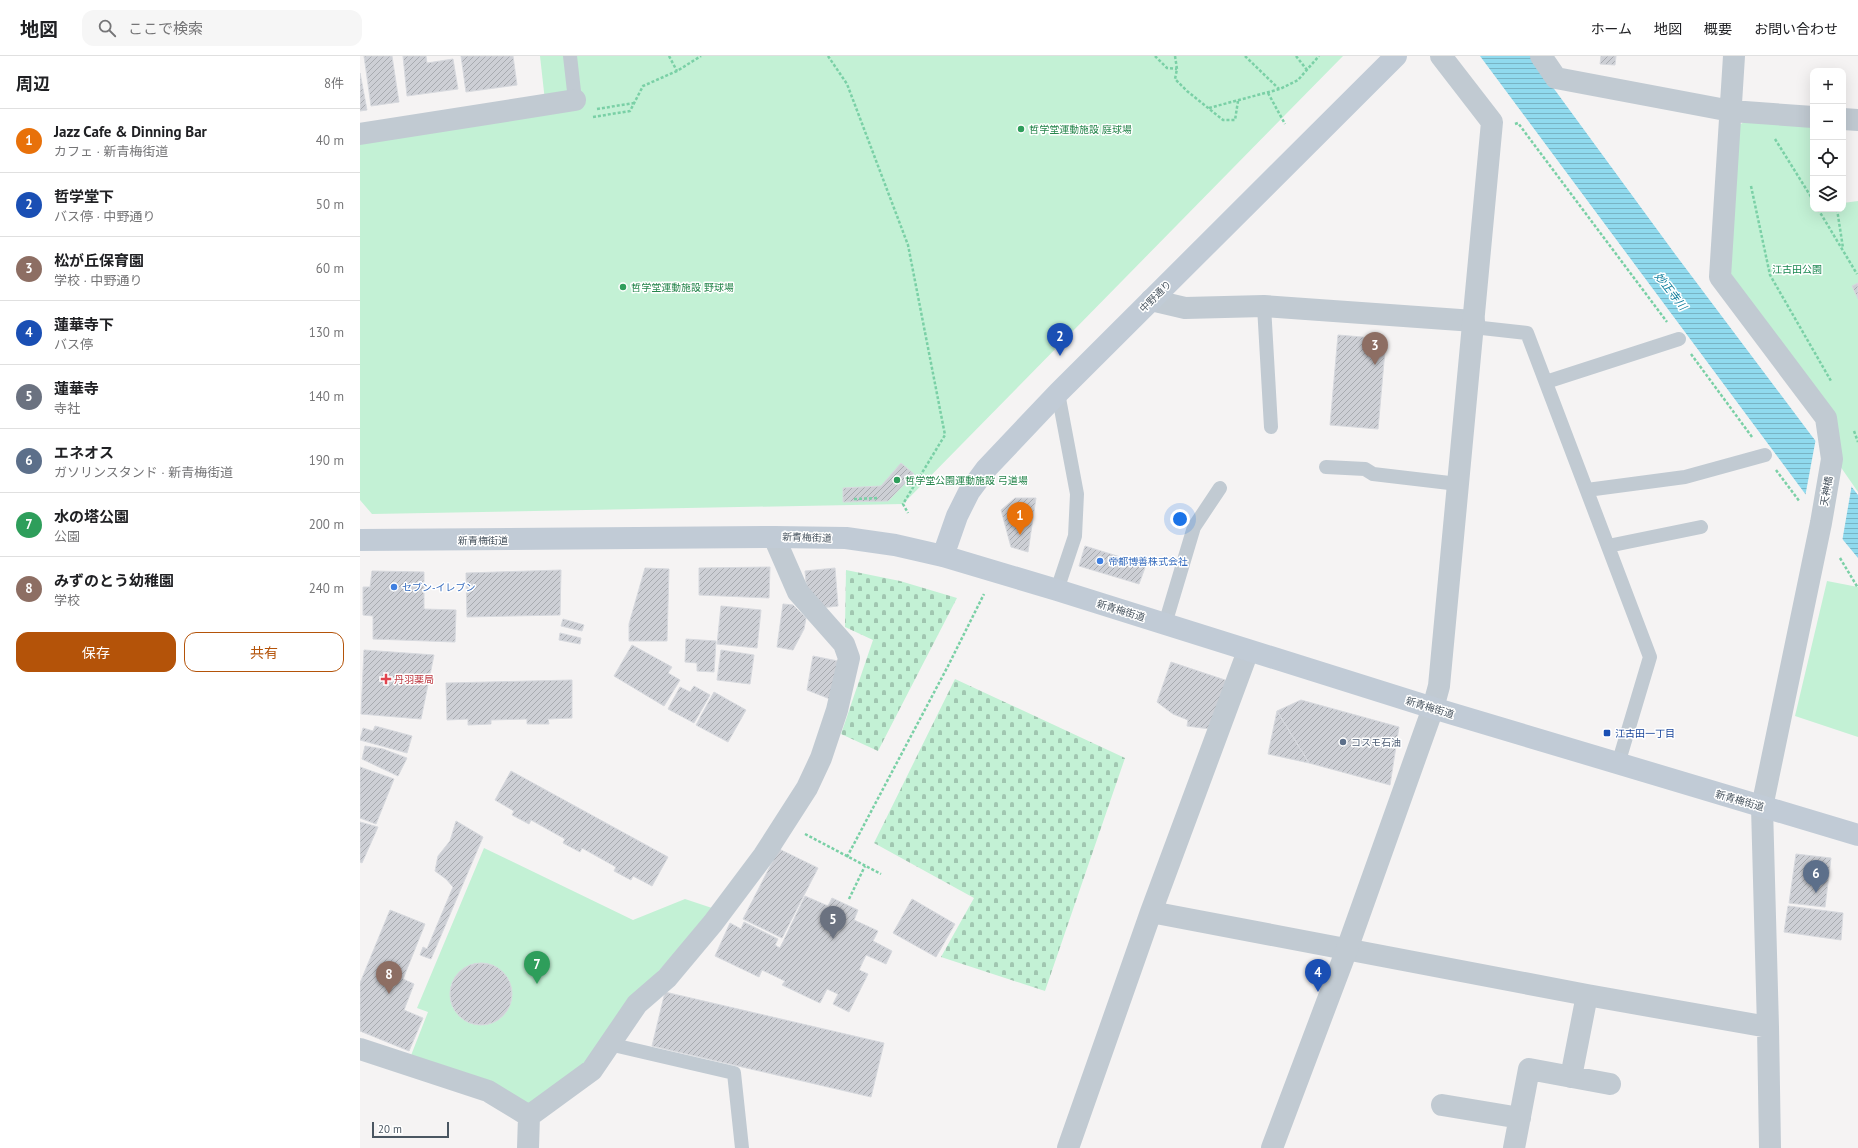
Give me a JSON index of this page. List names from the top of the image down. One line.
{"streets":{"main road":["中野通り","新青梅街道"],"street":["天神橋"]},"crossings":[["中野通り","新青梅街道"],["天神橋","新青梅街道"]],"water":["妙正寺川"],"parks":["江古田公園"],"places":{"other":["哲学堂運動施設 庭球場","哲学堂運動施設 野球場","哲学堂公園運動施設 弓道場","帝都博善株式会社","セブン-イレブン","コスモ石油"],"health":["丹羽薬局"],"transit":["江古田一丁目"]},"scale_bar":"20 m","page":{"header":"地図","search":"ここで検索","nav":["ホーム","地図","概要","お問い合わせ"],"heading":["周辺","8件"],"map_buttons":["+","−"],"list":[{"mark":"1","name":"Jazz Cafe & Dinning Bar","note":"カフェ · 新青梅街道","value":"40 m"},{"mark":"2","name":"哲学堂下","note":"バス停 · 中野通り","value":"50 m"},{"mark":"3","name":"松が丘保育園","note":"学校 · 中野通り","value":"60 m"},{"mark":"4","name":"蓮華寺下","note":"バス停","value":"130 m"},{"mark":"5","name":"蓮華寺","note":"寺社","value":"140 m"},{"mark":"6","name":"エネオス","note":"ガソリンスタンド · 新青梅街道","value":"190 m"},{"mark":"7","name":"水の塔公園","note":"公園","value":"200 m"},{"mark":"8","name":"みずのとう幼稚園","note":"学校","value":"240 m"}],"pins":["2","3","1","6","5","7","4","8"],"buttons":["保存","共有"],"scale":"20 m"}}
